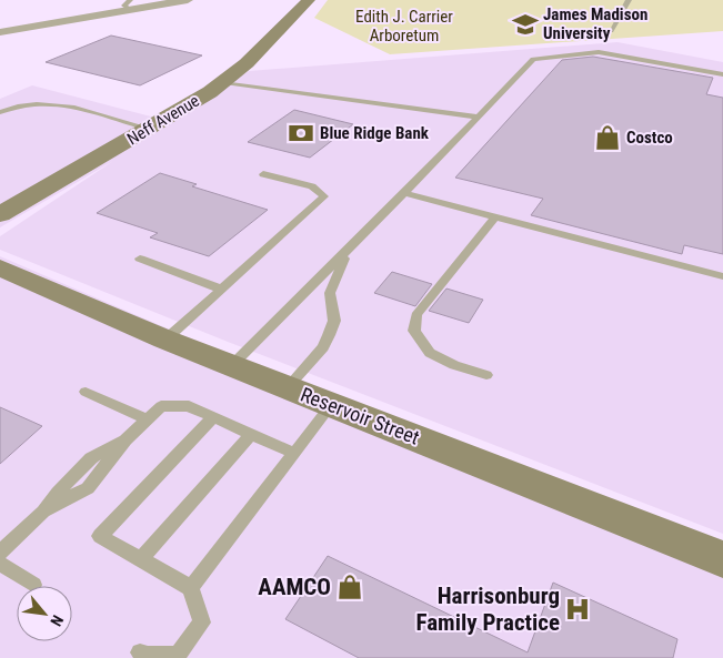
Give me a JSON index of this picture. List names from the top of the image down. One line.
{"streets":{"main road":["Neff Avenue","Reservoir Street"]},"parks":["Edith J. Carrier Arboretum"],"places":{"school or university":["James Madison University"],"bank":["Blue Ridge Bank"],"shop":["Costco","AAMCO"],"hospital":["Harrisonburg Family Practice"]},"north":"bottom right"}
